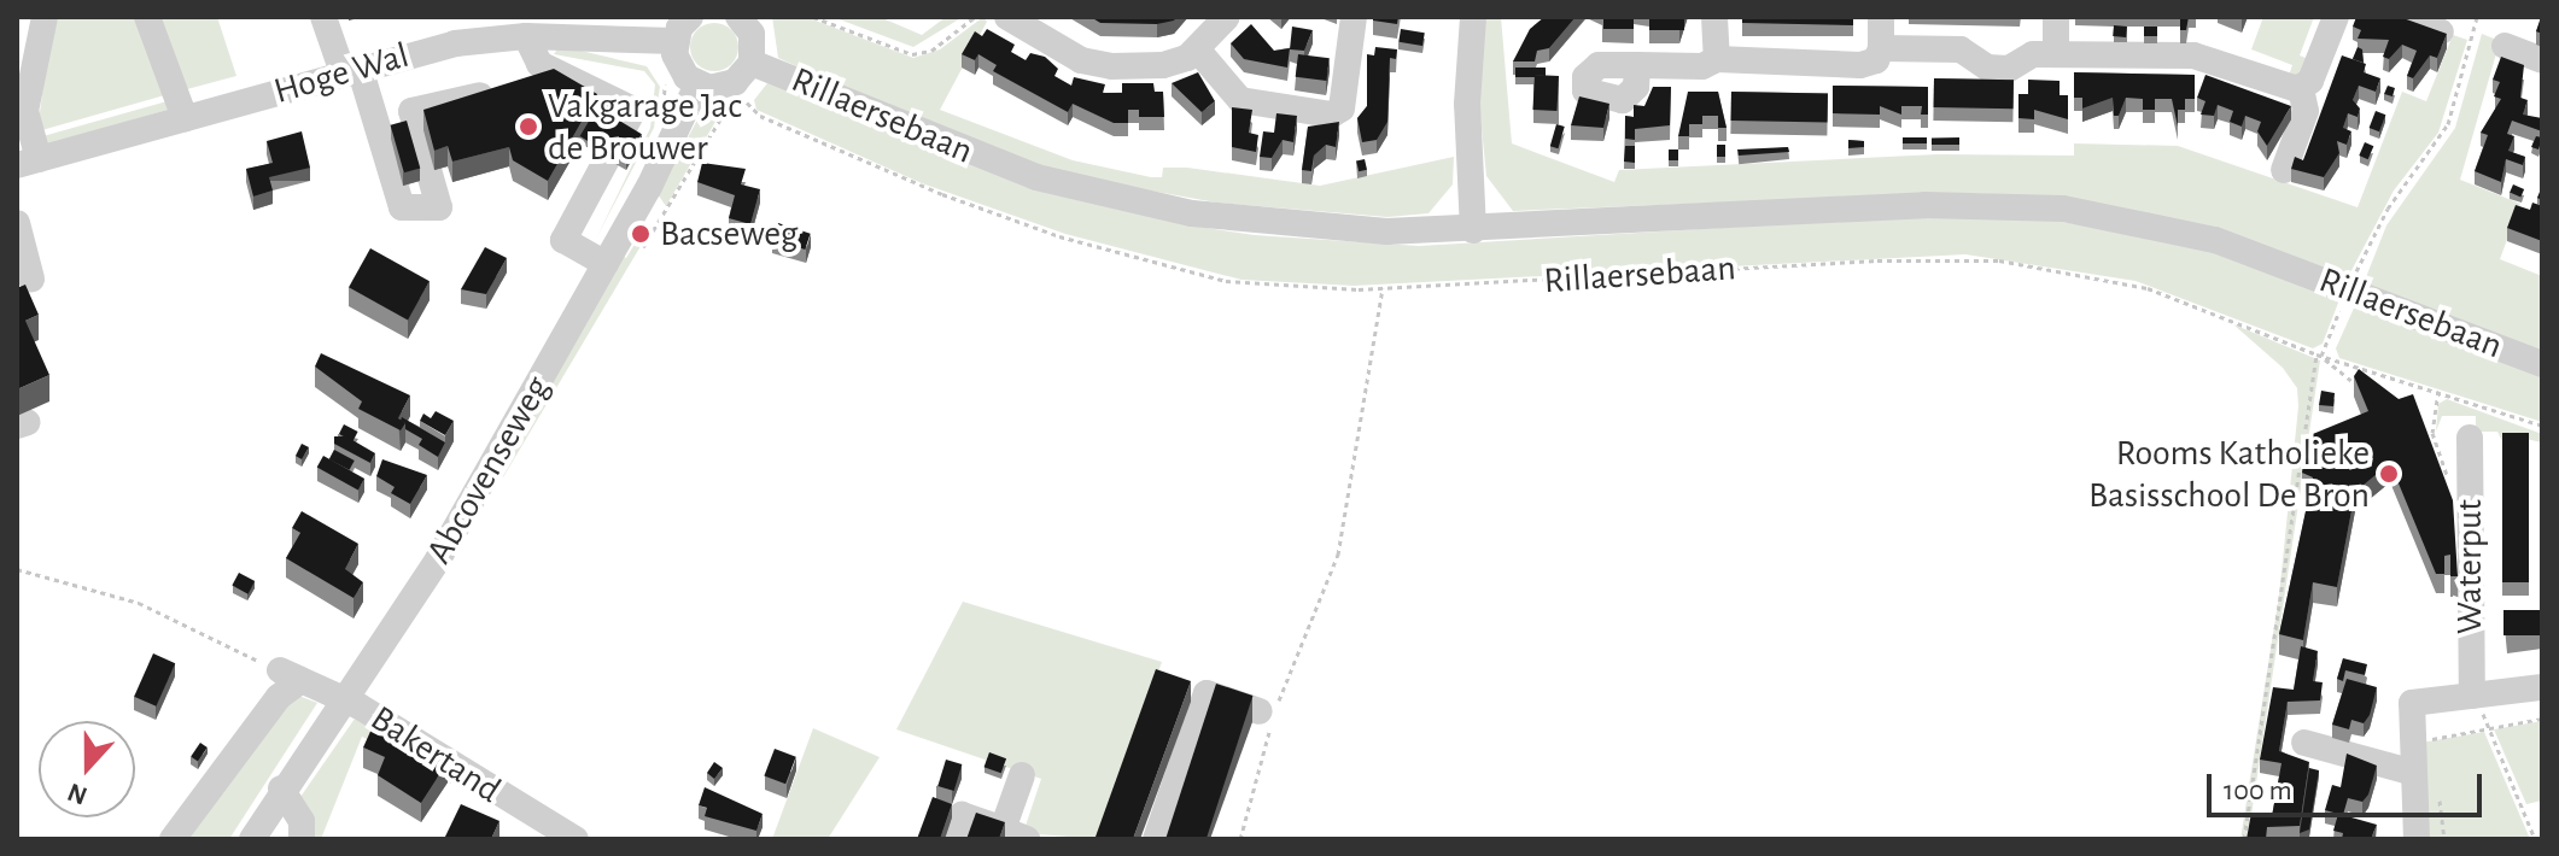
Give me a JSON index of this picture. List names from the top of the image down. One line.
{"streets":{"street":["Hoge Wal","Rillaersebaan","Abcovenseweg","Waterput","Bakertand"]},"crossings":[["Abcovenseweg","Bakertand"]],"places":["Vakgarage Jac de Brouwer","Bacseweg","Rooms Katholieke Basisschool De Bron"],"scale_bar":"100 m","north":"bottom"}
